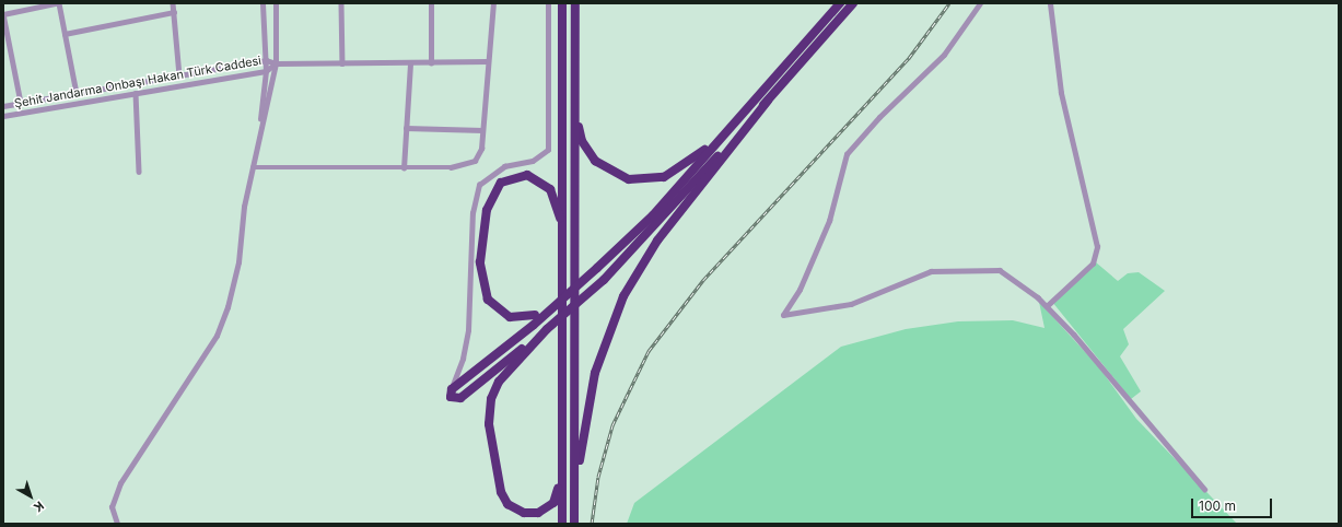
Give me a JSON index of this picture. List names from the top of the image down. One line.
{"streets":{"street":["Şehit Jandarma Onbaşı Hakan Türk Caddesi"]},"scale_bar":"100 m","north":"bottom right"}
